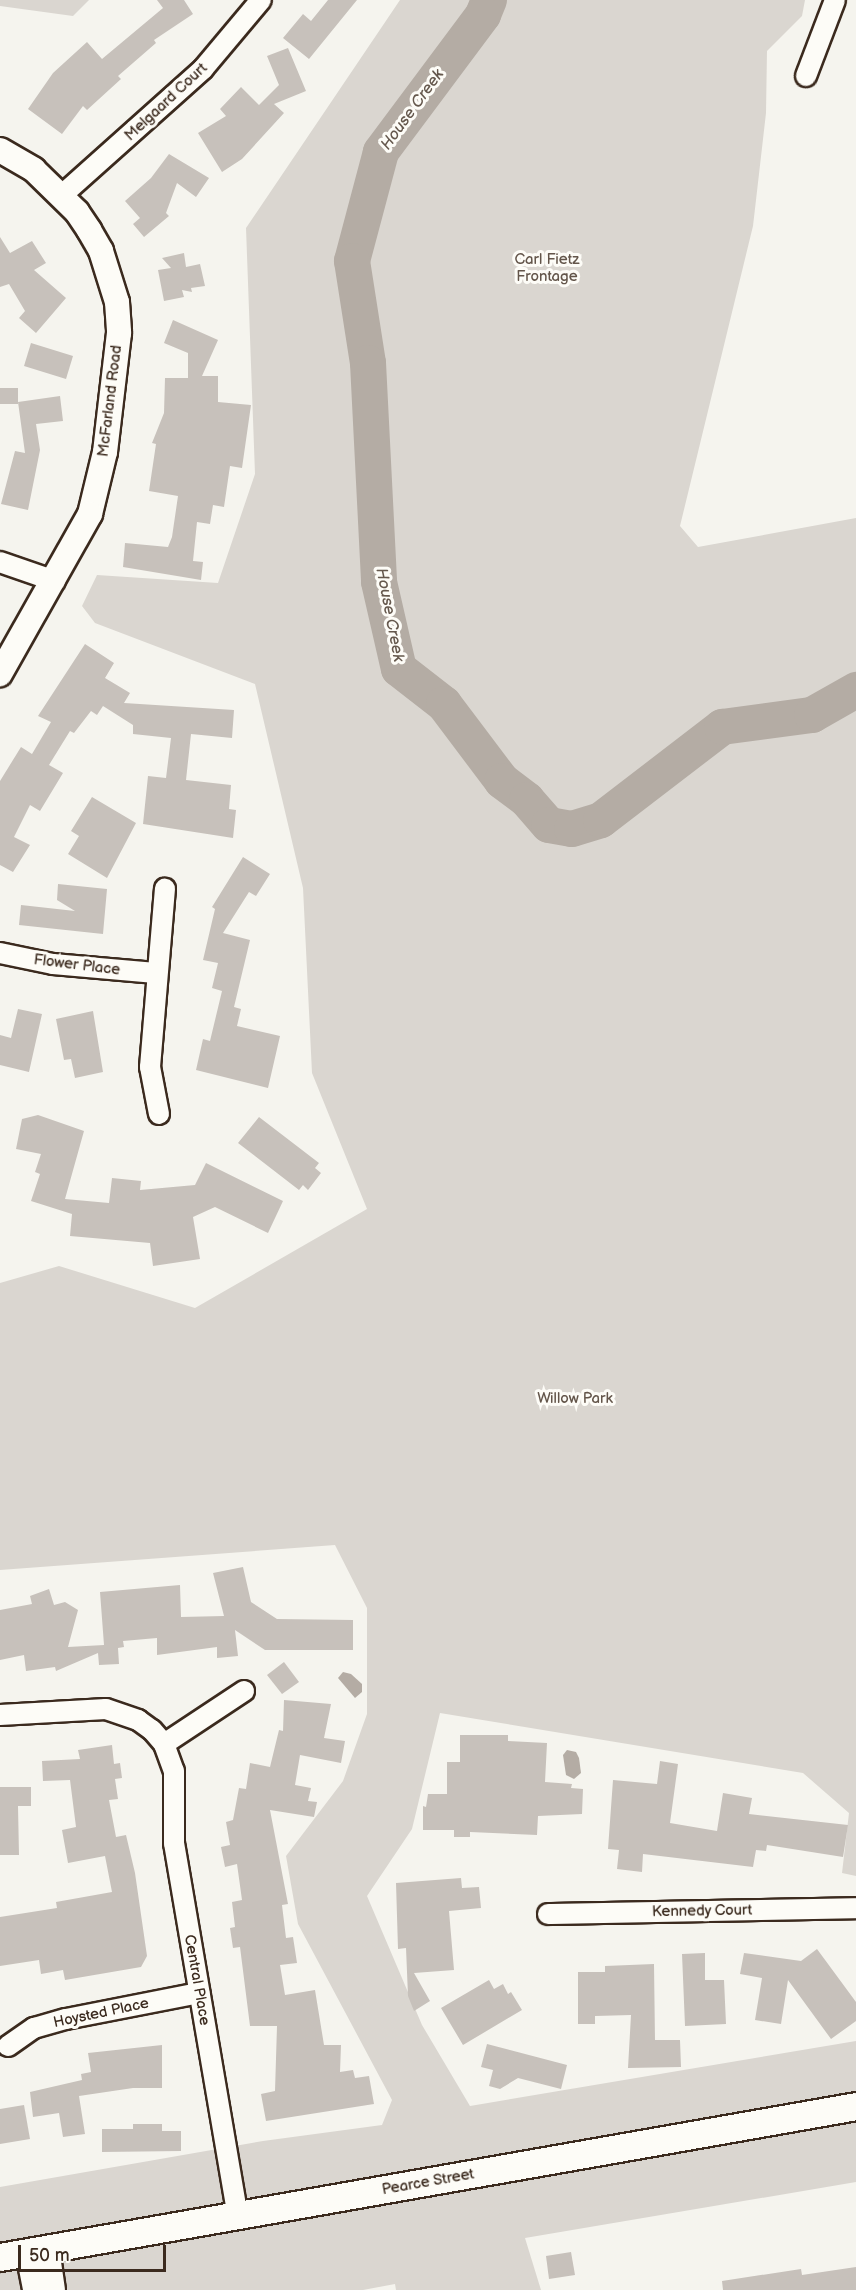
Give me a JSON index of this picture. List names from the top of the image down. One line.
{"streets":{"main road":["Pearce Street"],"street":["Melgaard Court","McFarland Road","Flower Place","Kennedy Court","Central Place","Hoysted Place"]},"crossings":[["Melgaard Court","McFarland Road"],["Central Place","Hoysted Place"],["Central Place","Pearce Street"]],"water":["House Creek"],"parks":["Carl Fietz Frontage","Willow Park"],"scale_bar":"50 m"}
